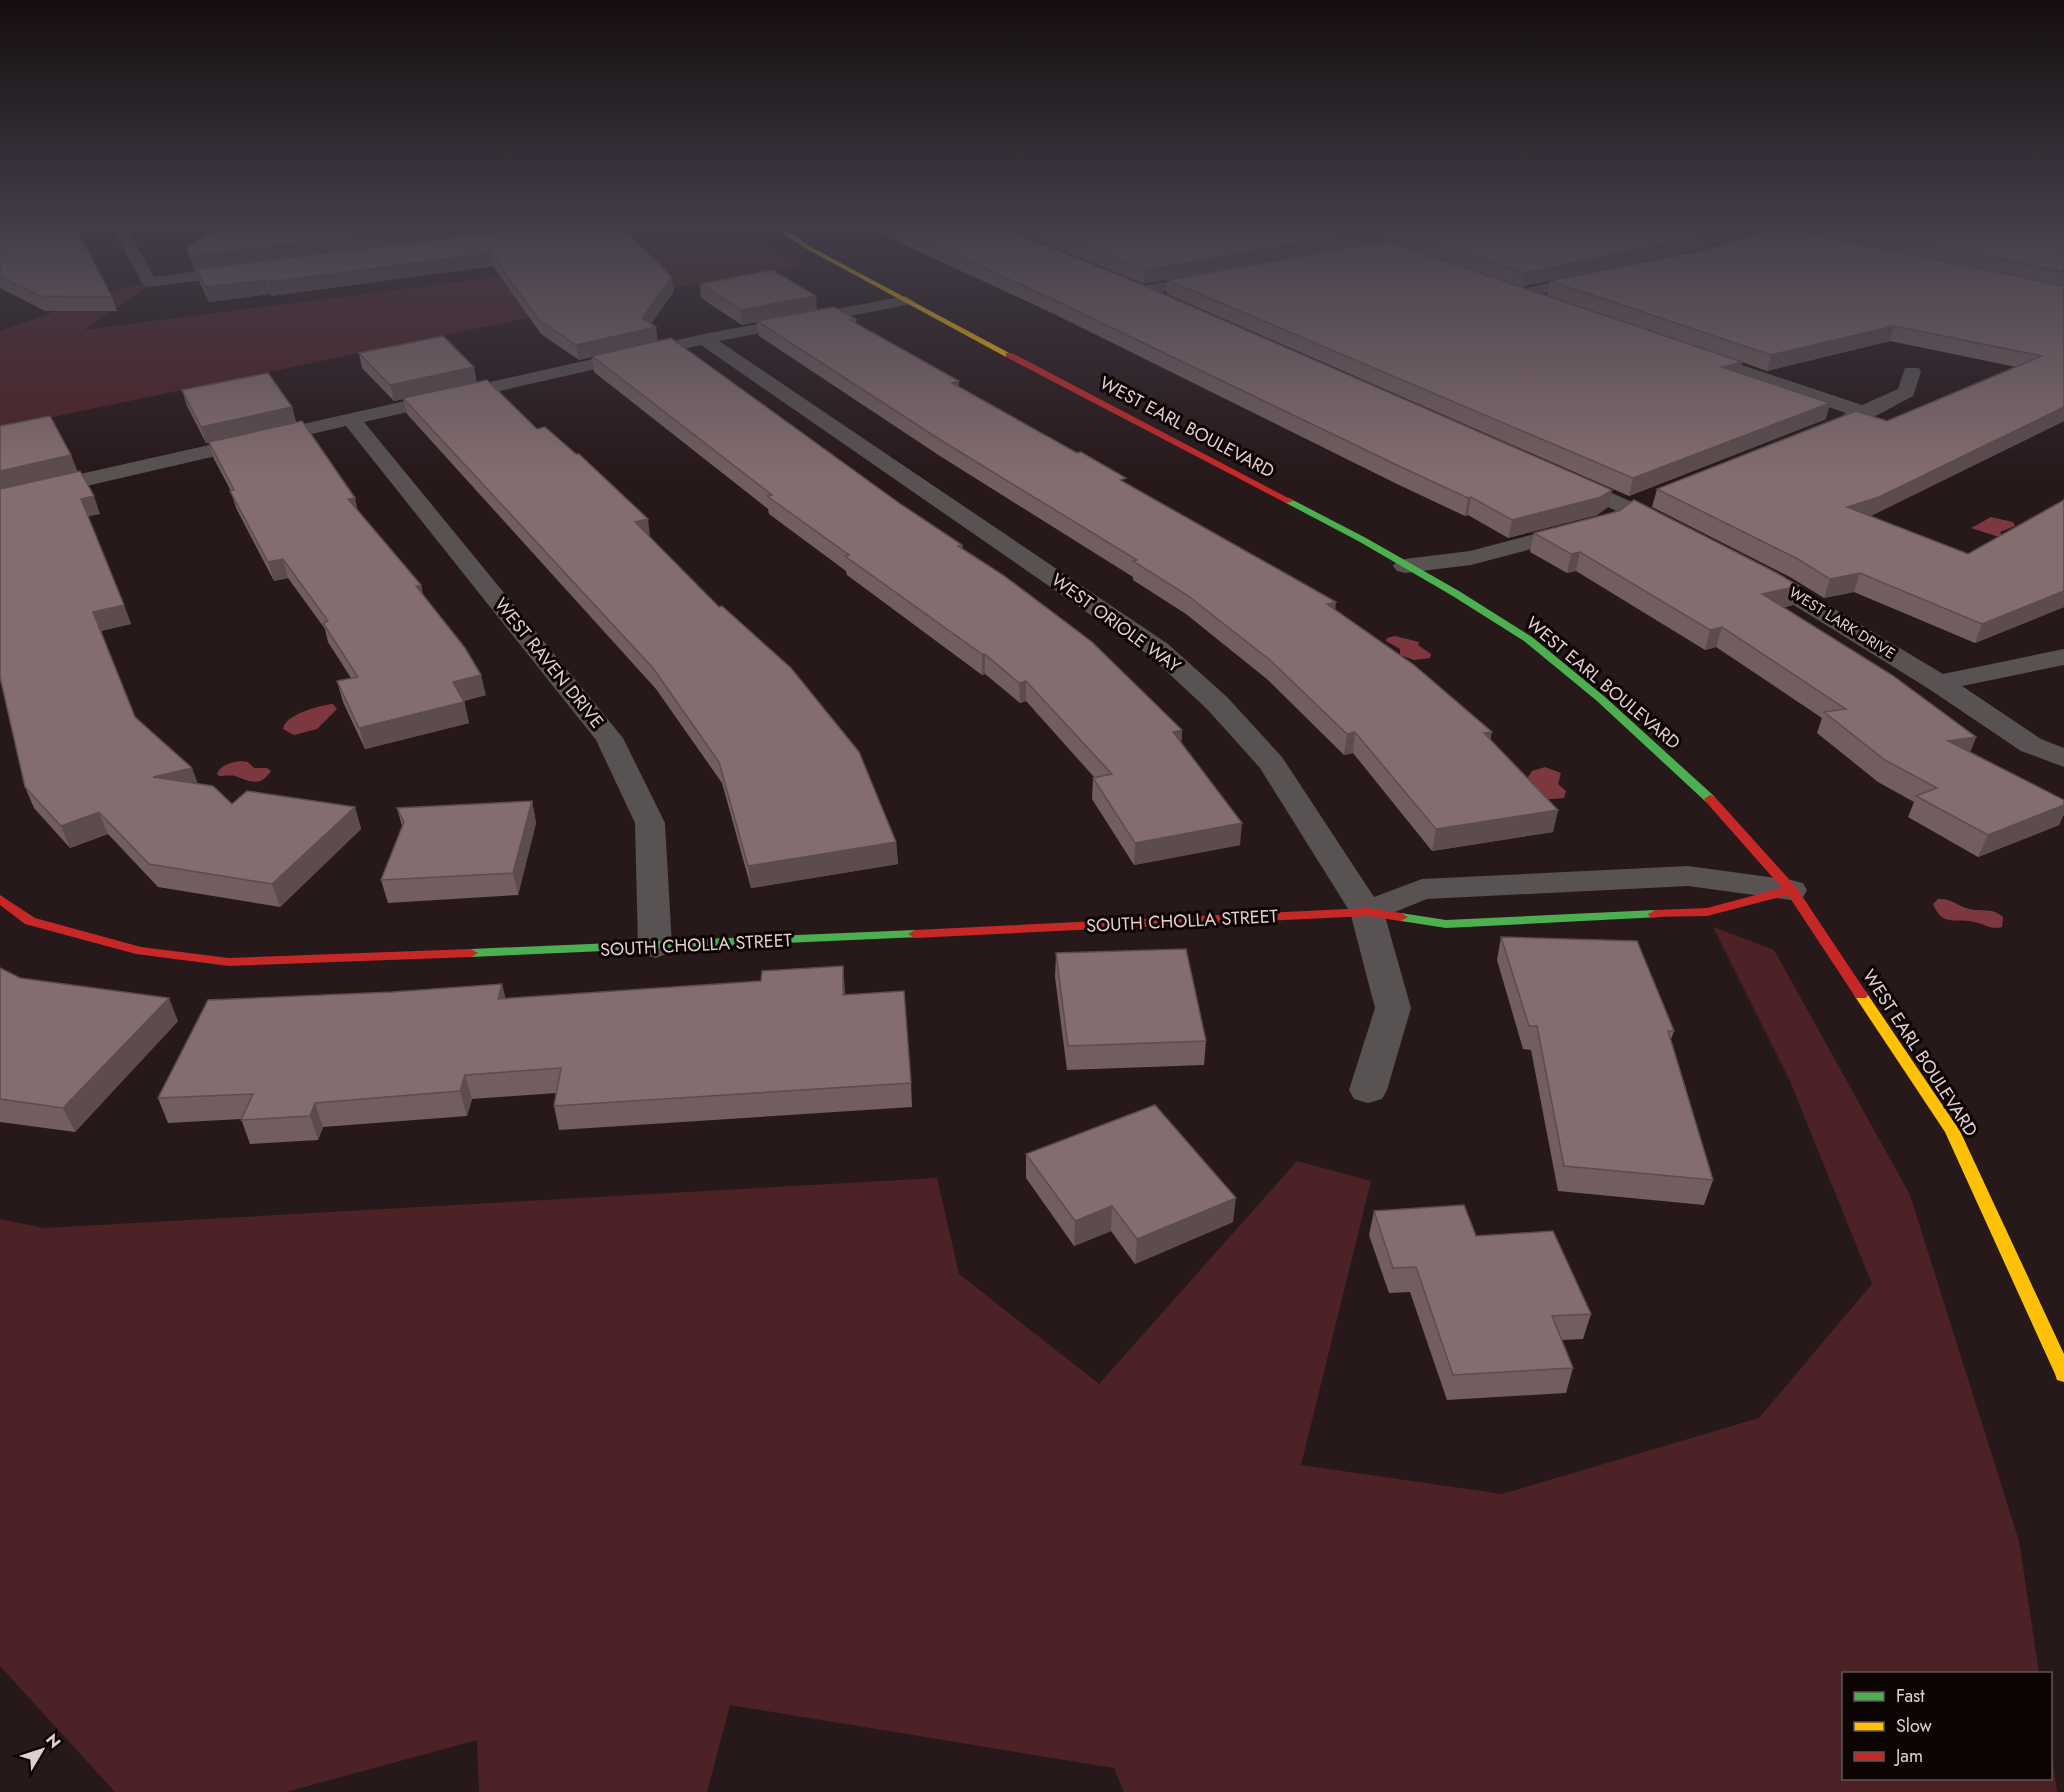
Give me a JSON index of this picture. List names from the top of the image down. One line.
{"streets":{"street":["WEST EARL BOULEVARD","WEST ORIOLE WAY","WEST LARK DRIVE","WEST RAVEN DRIVE","SOUTH CHOLLA STREET"]},"crossings":[["WEST EARL BOULEVARD","SOUTH CHOLLA STREET"],["WEST ORIOLE WAY","SOUTH CHOLLA STREET"],["WEST RAVEN DRIVE","SOUTH CHOLLA STREET"]],"legend":["Fast","Slow","Jam"],"north":"top right"}
